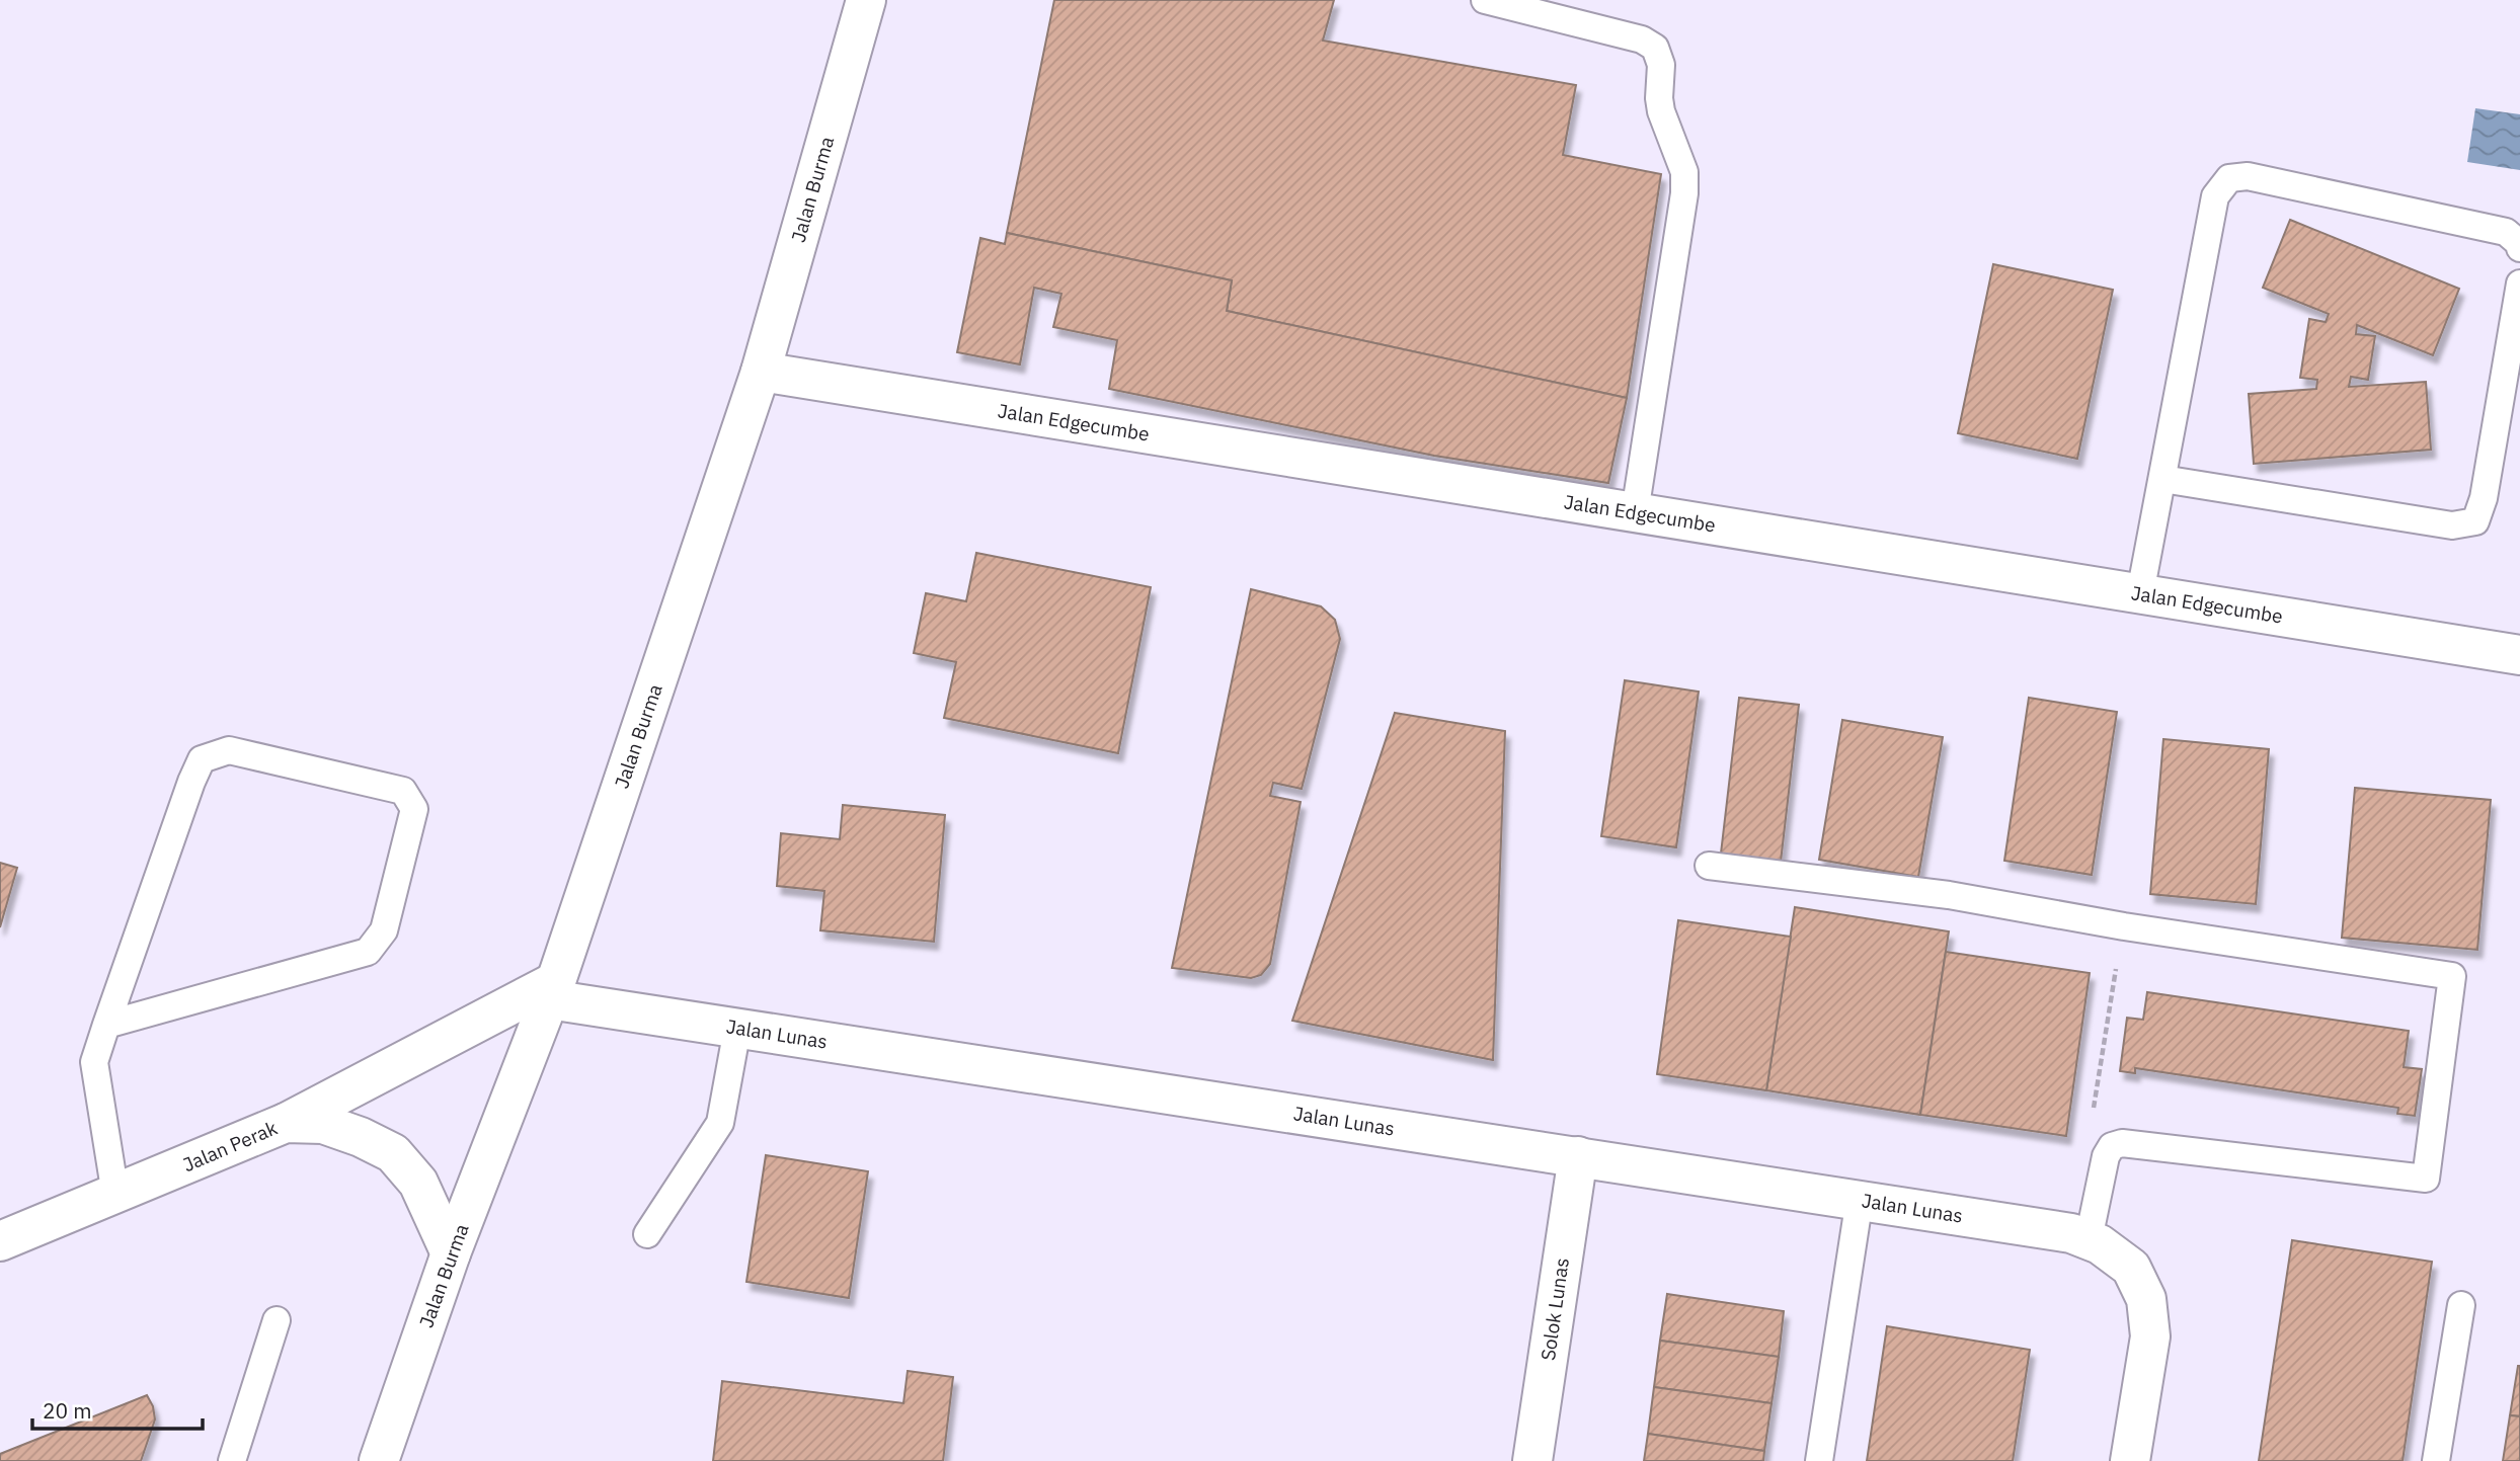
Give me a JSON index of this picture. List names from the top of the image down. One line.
{"streets":{"street":["Jalan Burma","Jalan Edgecumbe","Jalan Lunas","Jalan Perak","Solok Lunas"]},"crossings":[["Jalan Burma","Jalan Edgecumbe"],["Jalan Burma","Jalan Lunas"],["Jalan Burma","Jalan Perak"],["Jalan Lunas","Solok Lunas"]],"scale_bar":"20 m"}
